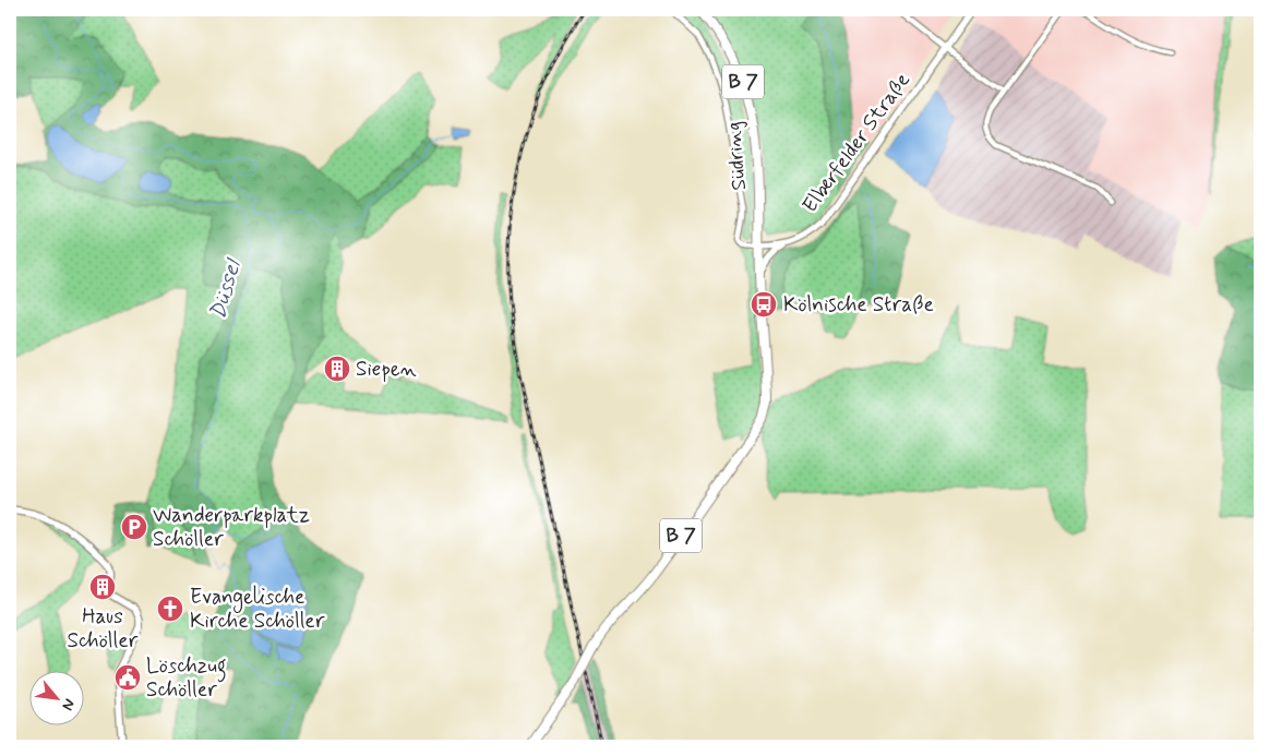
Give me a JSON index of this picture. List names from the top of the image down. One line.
{"streets":{"main road":["B 7","Südring"],"street":["Elberfelder Straße"]},"crossings":[["B 7","Elberfelder Straße"],["B 7","Südring"],["Elberfelder Straße","Südring"]],"water":["Düssel"],"places":{"bus stop":["Kölnische Straße"],"building":["Siepen","Haus Schöller"],"parking":["Wanderparkplatz Schöller"],"church":["Evangelische Kirche Schöller"],"public building":["Löschzug Schöller"]},"north":"bottom right"}
